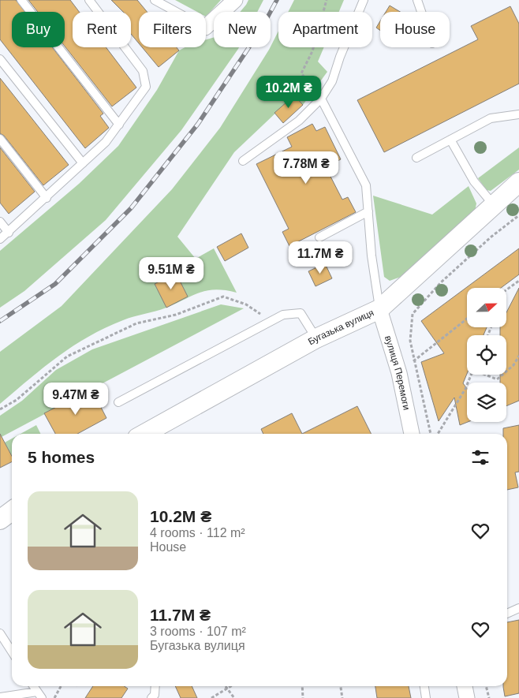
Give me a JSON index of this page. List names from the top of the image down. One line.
{"streets":{"street":["Бугазька вулиця","вулиця Перемоги"]},"crossings":[["Бугазька вулиця","вулиця Перемоги"]],"north":"right","page":{"chip":["Buy","Rent","Filters","New","Apartment","House"],"price":["10.2M ₴","7.78M ₴","11.7M ₴","9.51M ₴","9.47M ₴"],"heading":"5 homes","list":[{"name":"10.2M ₴","note":"4 rooms · 112 m² · House"},{"name":"11.7M ₴","note":"3 rooms · 107 m² · Бугазька вулиця"}]}}
